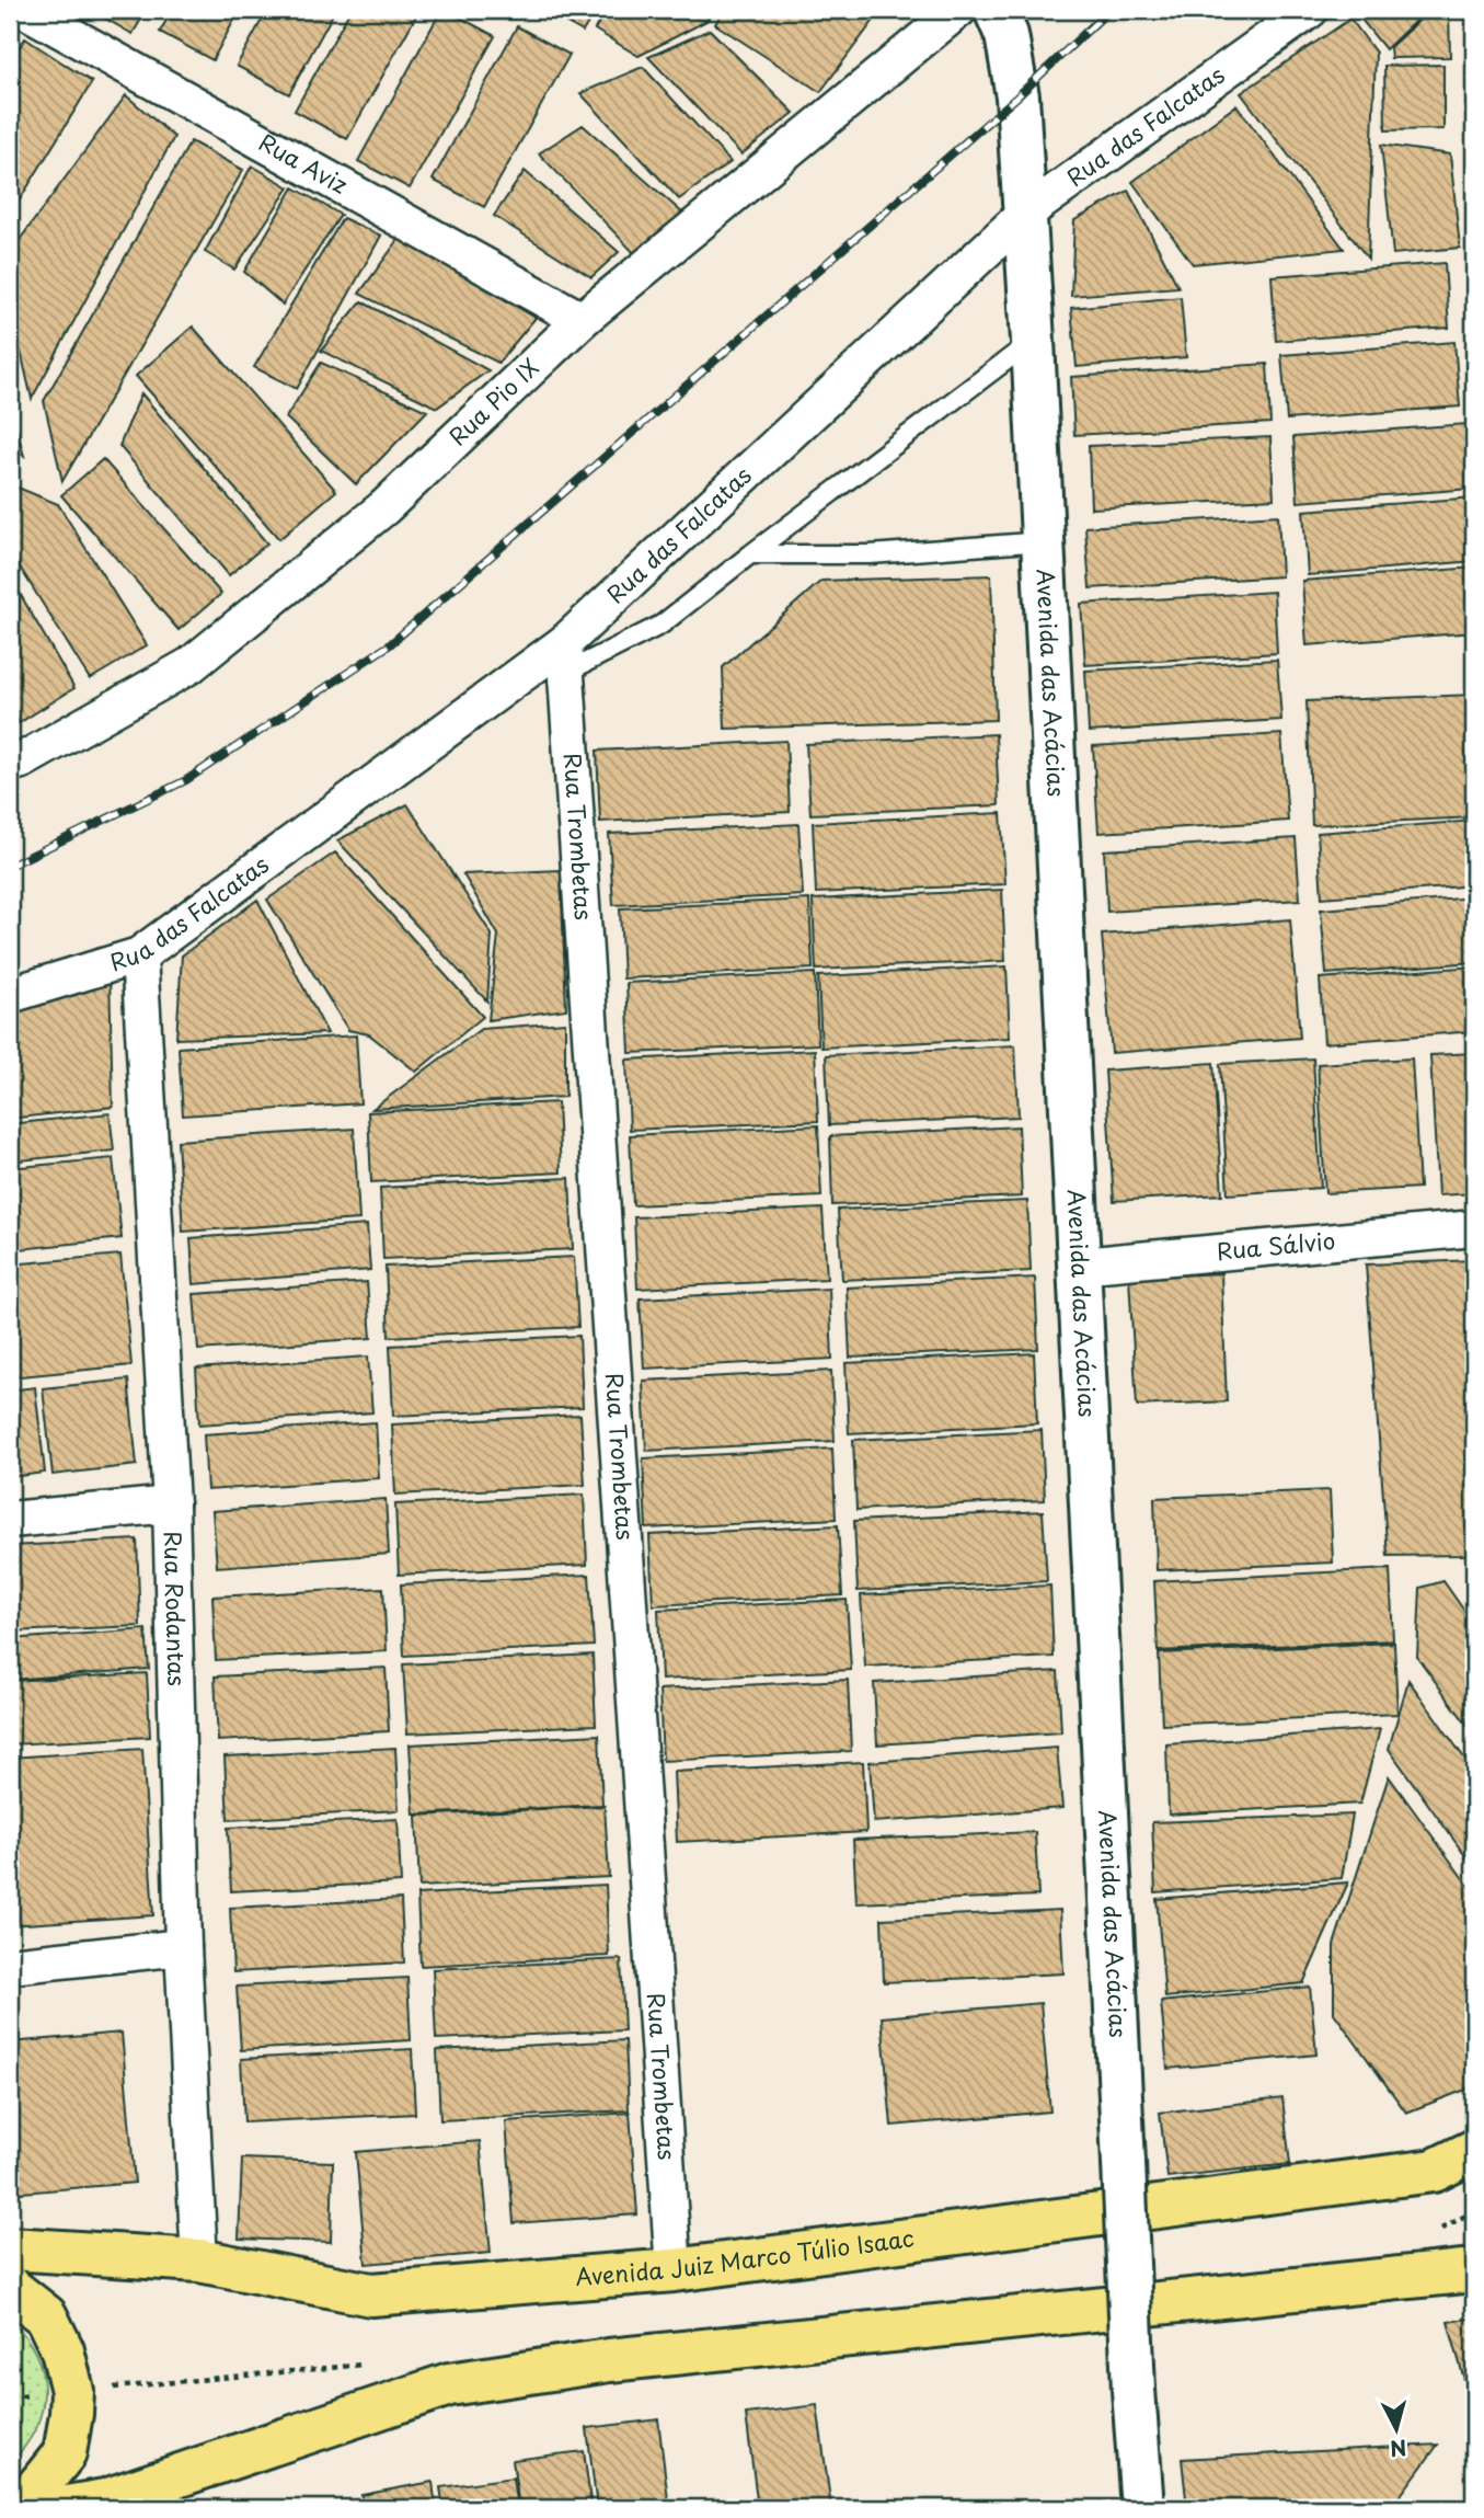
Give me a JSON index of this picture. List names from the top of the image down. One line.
{"streets":{"main road":["Avenida das Acácias","Avenida Juiz Marco Túlio Isaac"],"street":["Rua das Falcatas","Rua Aviz","Rua Pio IX","Rua Trombetas","Rua Sálvio","Rua Rodantas"]},"crossings":[["Rua das Falcatas","Avenida das Acácias"],["Rua das Falcatas","Rua Trombetas"],["Rua das Falcatas","Rua Rodantas"],["Rua Aviz","Rua Pio IX"],["Avenida das Acácias","Rua Sálvio"],["Rua Trombetas","Avenida Juiz Marco Túlio Isaac"],["Rua Rodantas","Avenida Juiz Marco Túlio Isaac"]],"north":"bottom"}
